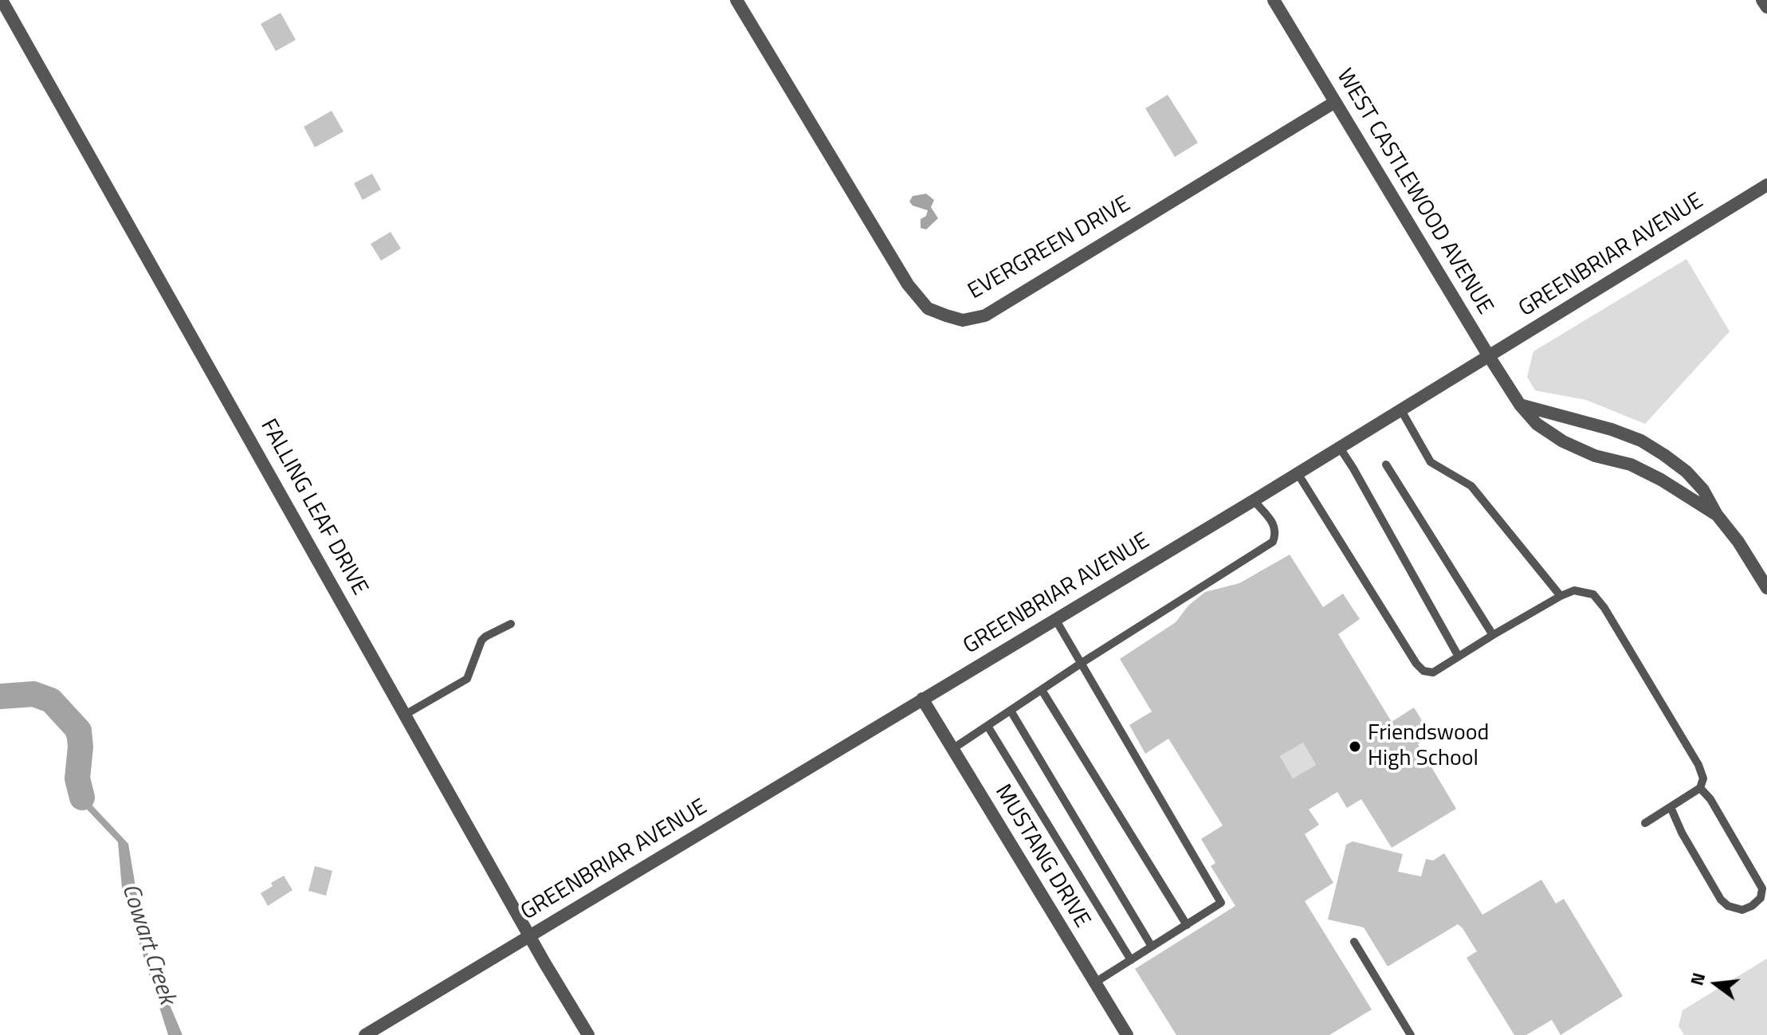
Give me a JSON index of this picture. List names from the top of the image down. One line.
{"streets":{"street":["WEST CASTLEWOOD AVENUE","EVERGREEN DRIVE","GREENBRIAR AVENUE","FALLING LEAF DRIVE","MUSTANG DRIVE"]},"crossings":[["WEST CASTLEWOOD AVENUE","EVERGREEN DRIVE"],["WEST CASTLEWOOD AVENUE","GREENBRIAR AVENUE"],["GREENBRIAR AVENUE","FALLING LEAF DRIVE"],["GREENBRIAR AVENUE","MUSTANG DRIVE"]],"water":["Cowart Creek"],"places":["Friendswood High School"],"north":"left"}
